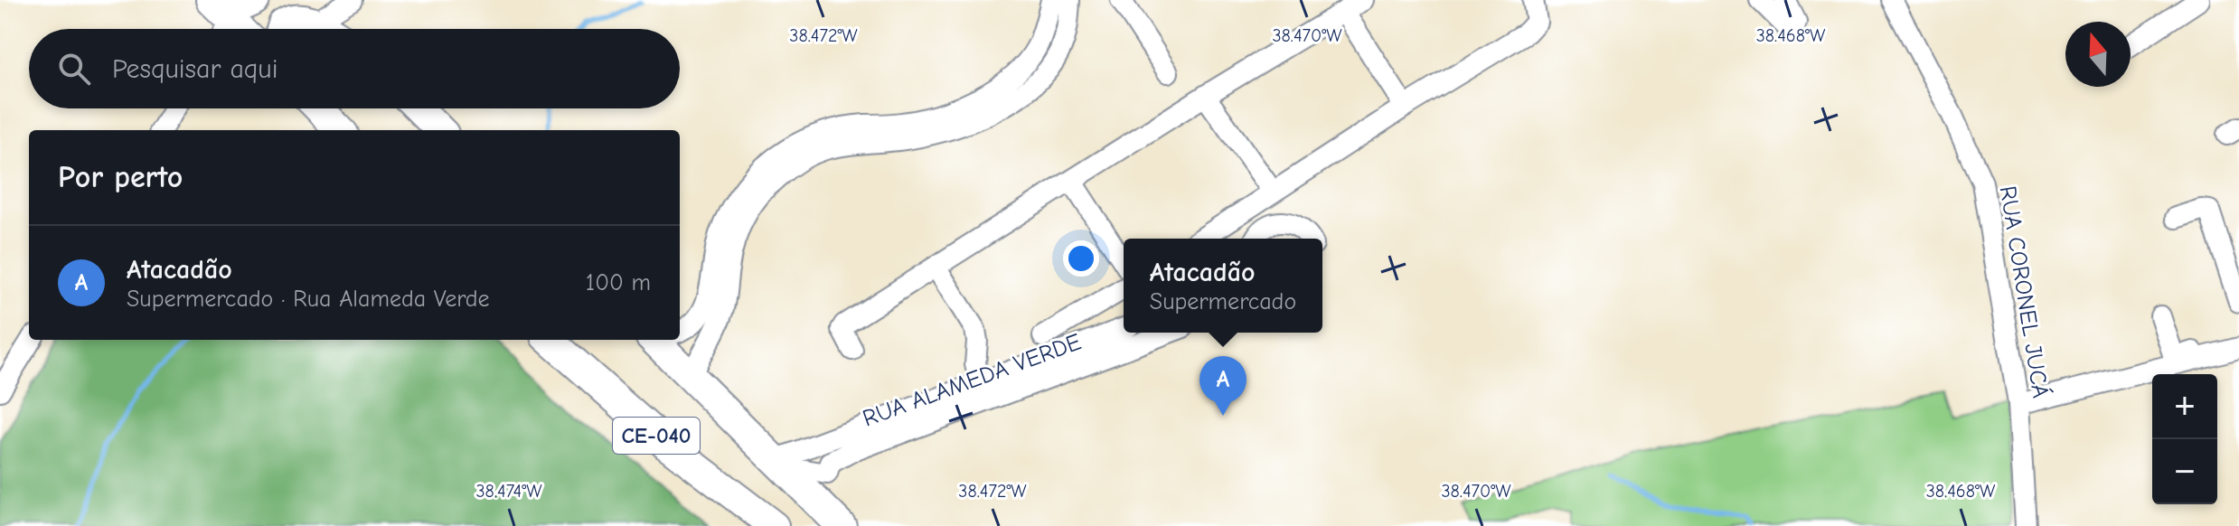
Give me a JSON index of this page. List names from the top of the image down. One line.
{"streets":{"highway":["CE-040"],"street":["RUA CORONEL JUCÁ","RUA ALAMEDA VERDE"]},"crossings":[["RUA ALAMEDA VERDE","CE-040"]],"north":"top","page":{"search":"Pesquisar aqui","heading":"Por perto","list":[{"mark":"A","name":"Atacadão","note":"Supermercado · Rua Alameda Verde","value":"100 m"}],"popup":["Atacadão","Supermercado"],"pins":"A","map_buttons":["+","−"]},"coordinates":["38.472°W","38.470°W","38.468°W","38.474°W"]}
